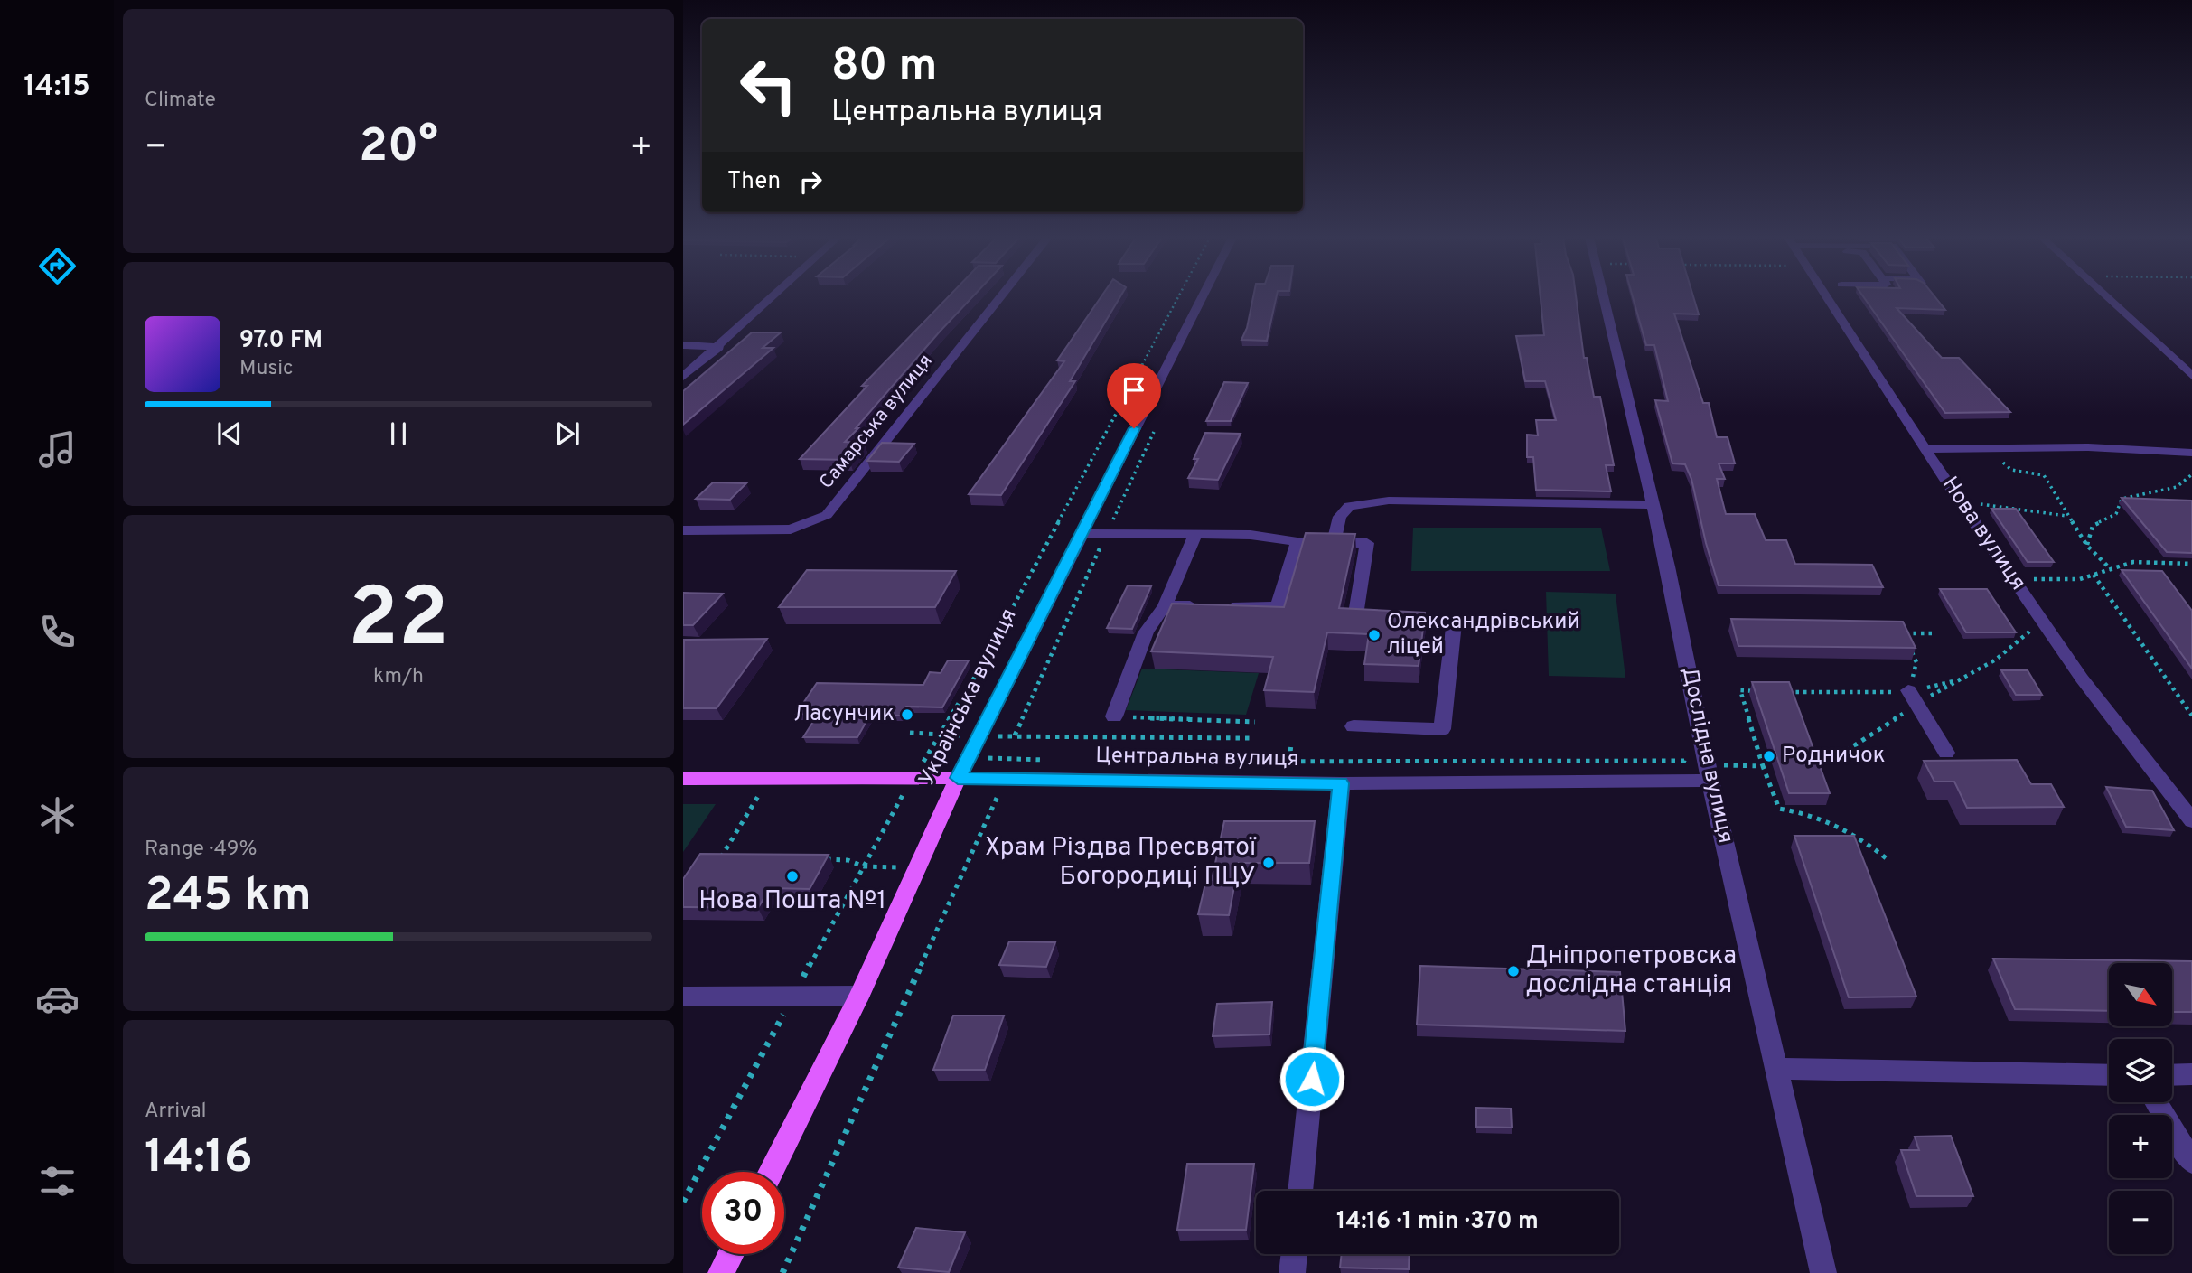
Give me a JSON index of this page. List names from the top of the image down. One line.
{"streets":{"main road":["Українська вулиця","Центральна вулиця"],"street":["Самарська вулиця","Нова вулиця","Дослідна вулиця"]},"crossings":[["Українська вулиця","Центральна вулиця"],["Дослідна вулиця","Центральна вулиця"]],"places":["Олександрівський ліцей","Ласунчик","Родничок","Храм Різдва Пресвятої Богородиці ПЦУ","Нова Пошта №1","Дніпропетровска дослідна станція"],"north":"bottom right","page":{"tabs":"14:15","tile":["Climate",["22","km/h"],["Range · 49%","245 km"],["Arrival","14:16"]],"turn":["80 m","Центральна вулиця"],"heat":["−","20°","+"],"then":"Then","song":["97.0 FM","Music"],"map_buttons":["+","−"],"limit":"30","trip":"14:16 · 1 min · 370 m"}}
